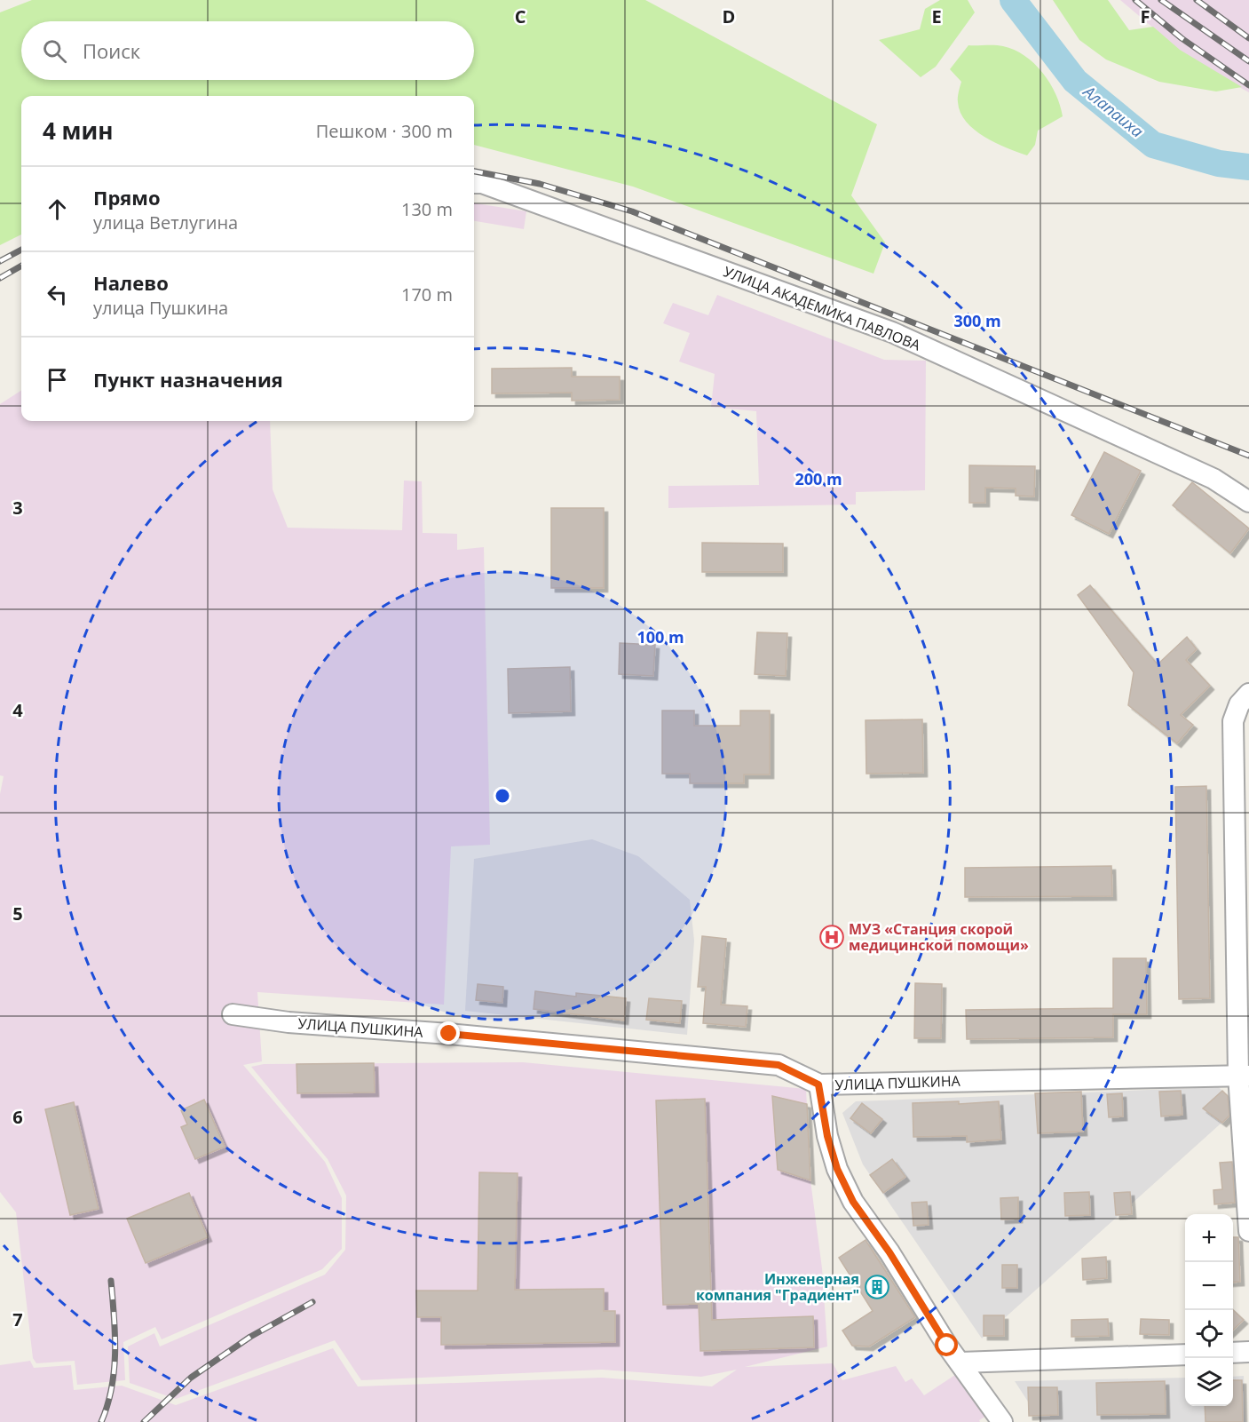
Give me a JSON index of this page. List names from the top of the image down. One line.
{"streets":{"street":["УЛИЦА АКАДЕМИКА ПАВЛОВА","УЛИЦА ПУШКИНА"]},"water":["Алапаиха"],"places":{"hospital":["МУЗ «Станция скорой медицинской помощи»"],"building":["Инженерная компания \"Градиент\""]},"page":{"search":"Поиск","heading":["4 мин","Пешком · 300 m"],"list":[["Прямо","улица Ветлугина","130 m"],["Налево","улица Пушкина","170 m"],"Пункт назначения"],"map_buttons":["+","−"]},"grid":{"columns":["C","D","E","F"],"rows":["3","4","5","6","7"]},"rings":["300 m","200 m","100 m"]}
